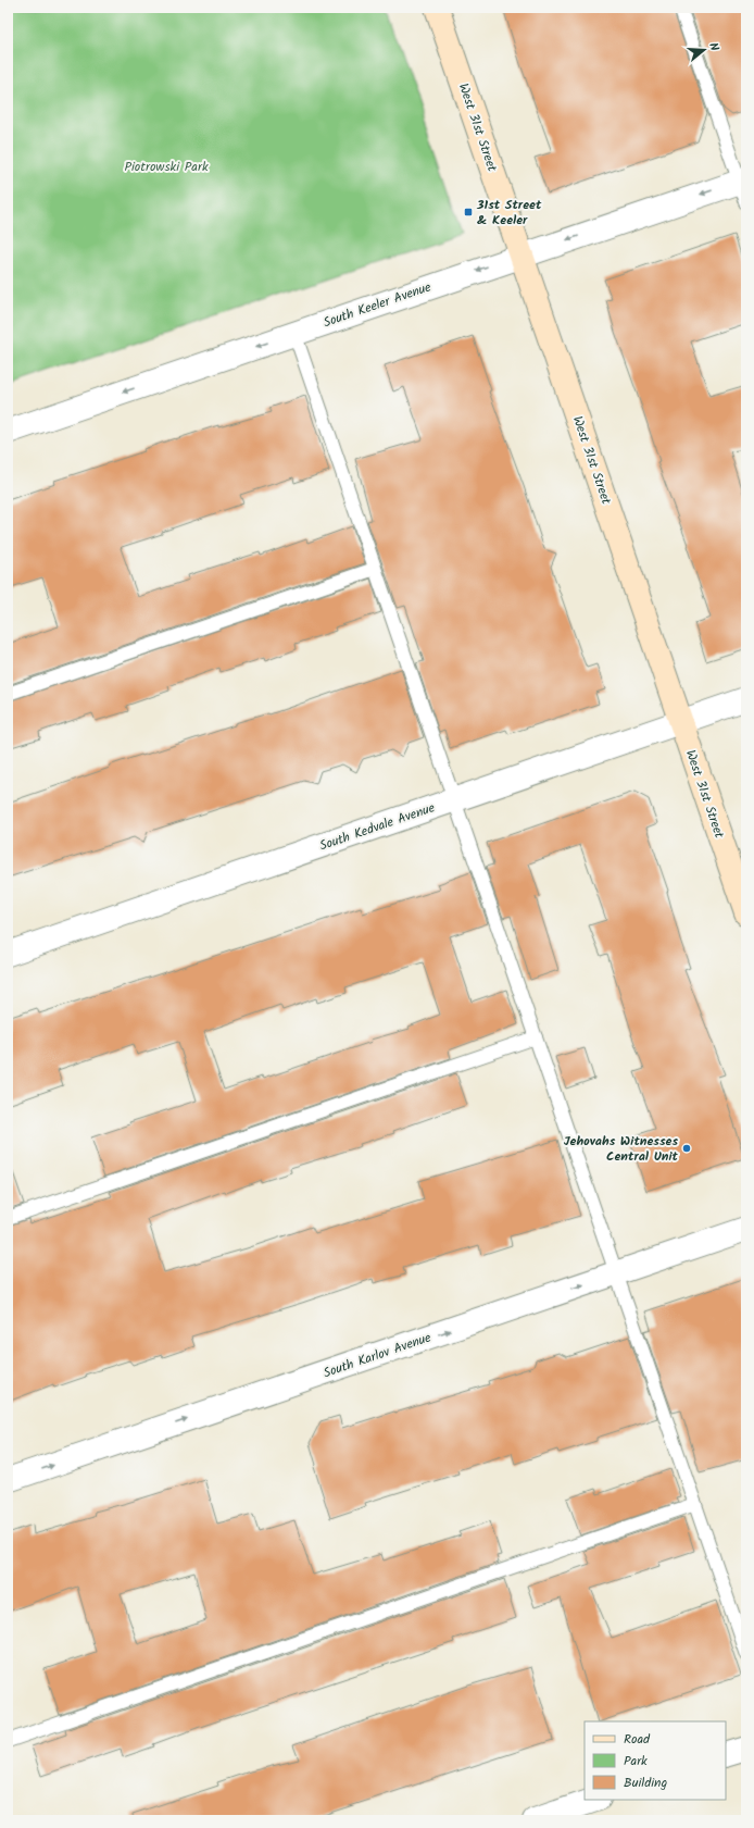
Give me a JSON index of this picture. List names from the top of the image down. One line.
{"streets":{"main road":["West 31st Street"],"street":["South Keeler Avenue","South Kedvale Avenue","South Karlov Avenue"]},"crossings":[["West 31st Street","South Keeler Avenue"],["West 31st Street","South Kedvale Avenue"]],"one_way":["South Keeler Avenue","South Karlov Avenue"],"parks":["Piotrowski Park"],"places":{"transit":["31st Street & Keeler"],"other":["Jehovahs Witnesses Central Unit"]},"legend":["Road","Park","Building"],"north":"right"}
